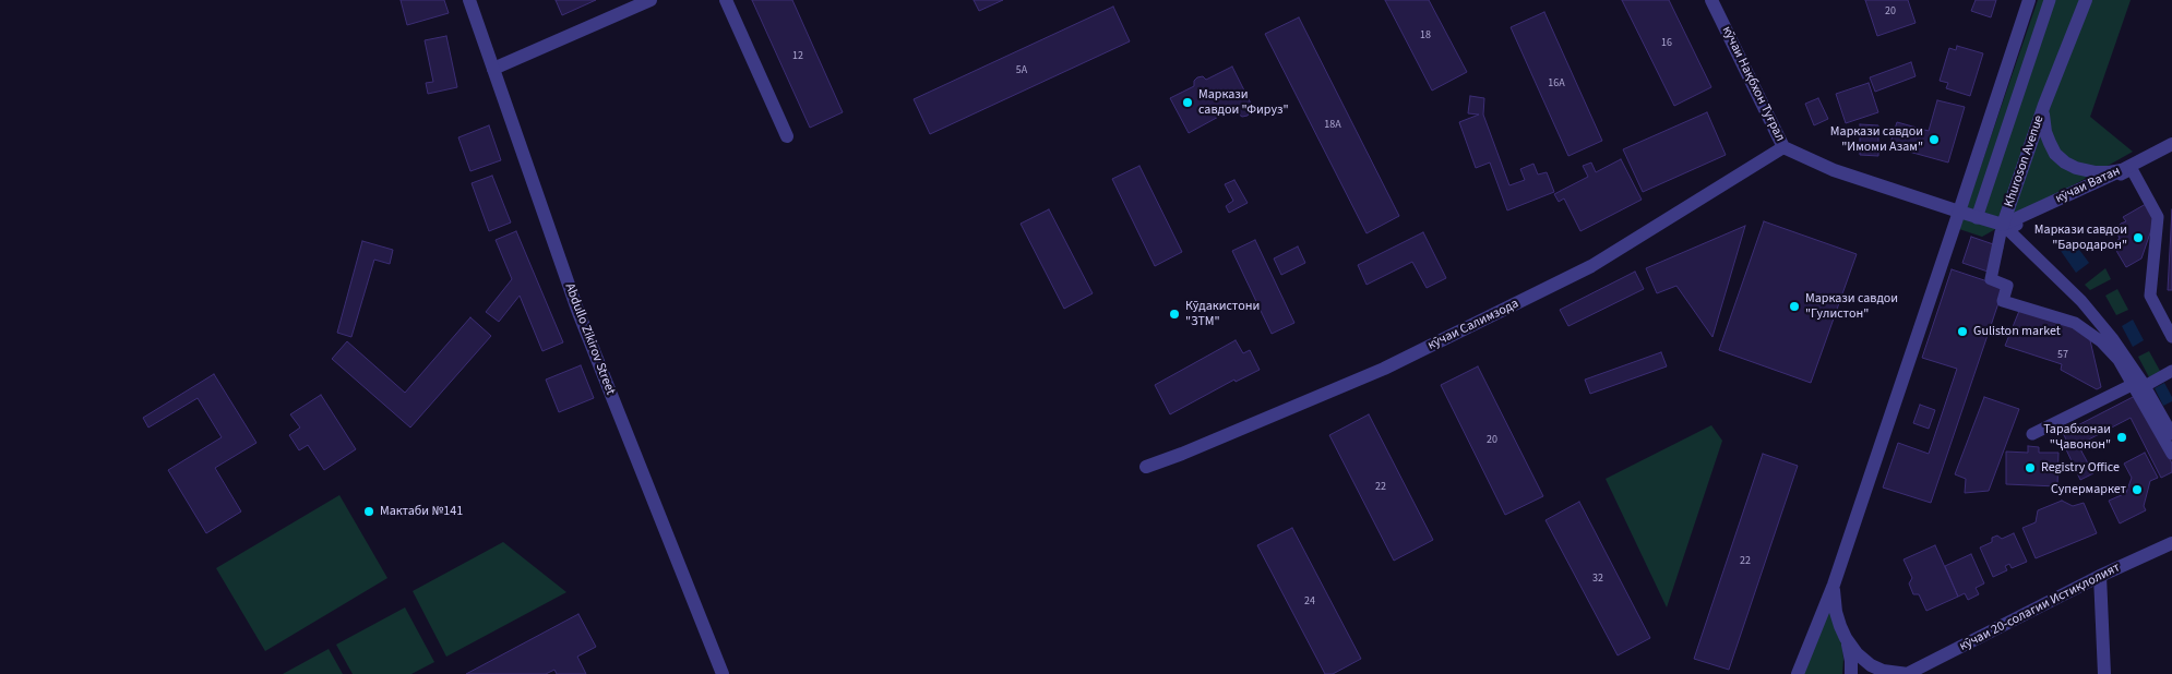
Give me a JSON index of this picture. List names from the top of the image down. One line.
{"streets":{"street":["кӯчаи Нақбхон Туғрал","Khuroson Avenue","кӯчаи Ватан","кӯчаи Салимзода","Abdullo Zikirov Street","кӯчаи 20-солагии Истиқлолият"]},"crossings":[["кӯчаи Нақбхон Туғрал","Khuroson Avenue"],["кӯчаи Нақбхон Туғрал","кӯчаи Салимзода"],["Khuroson Avenue","кӯчаи Ватан"]],"places":["Маркази савдои \"Фируз\"","Маркази савдои \"Имоми Азам\"","Маркази савдои \"Бародарон\"","Маркази савдои \"Гулистон\"","Кӯдакистони \"ЗТМ\"","Guliston market","Тарабхонаи \"Ҷавонон\"","Registry Office","Супермаркет","Мактаби №141"],"house_numbers":["20","18","16","12","5А","16А","18А","57","20","22","22","32","24"]}
